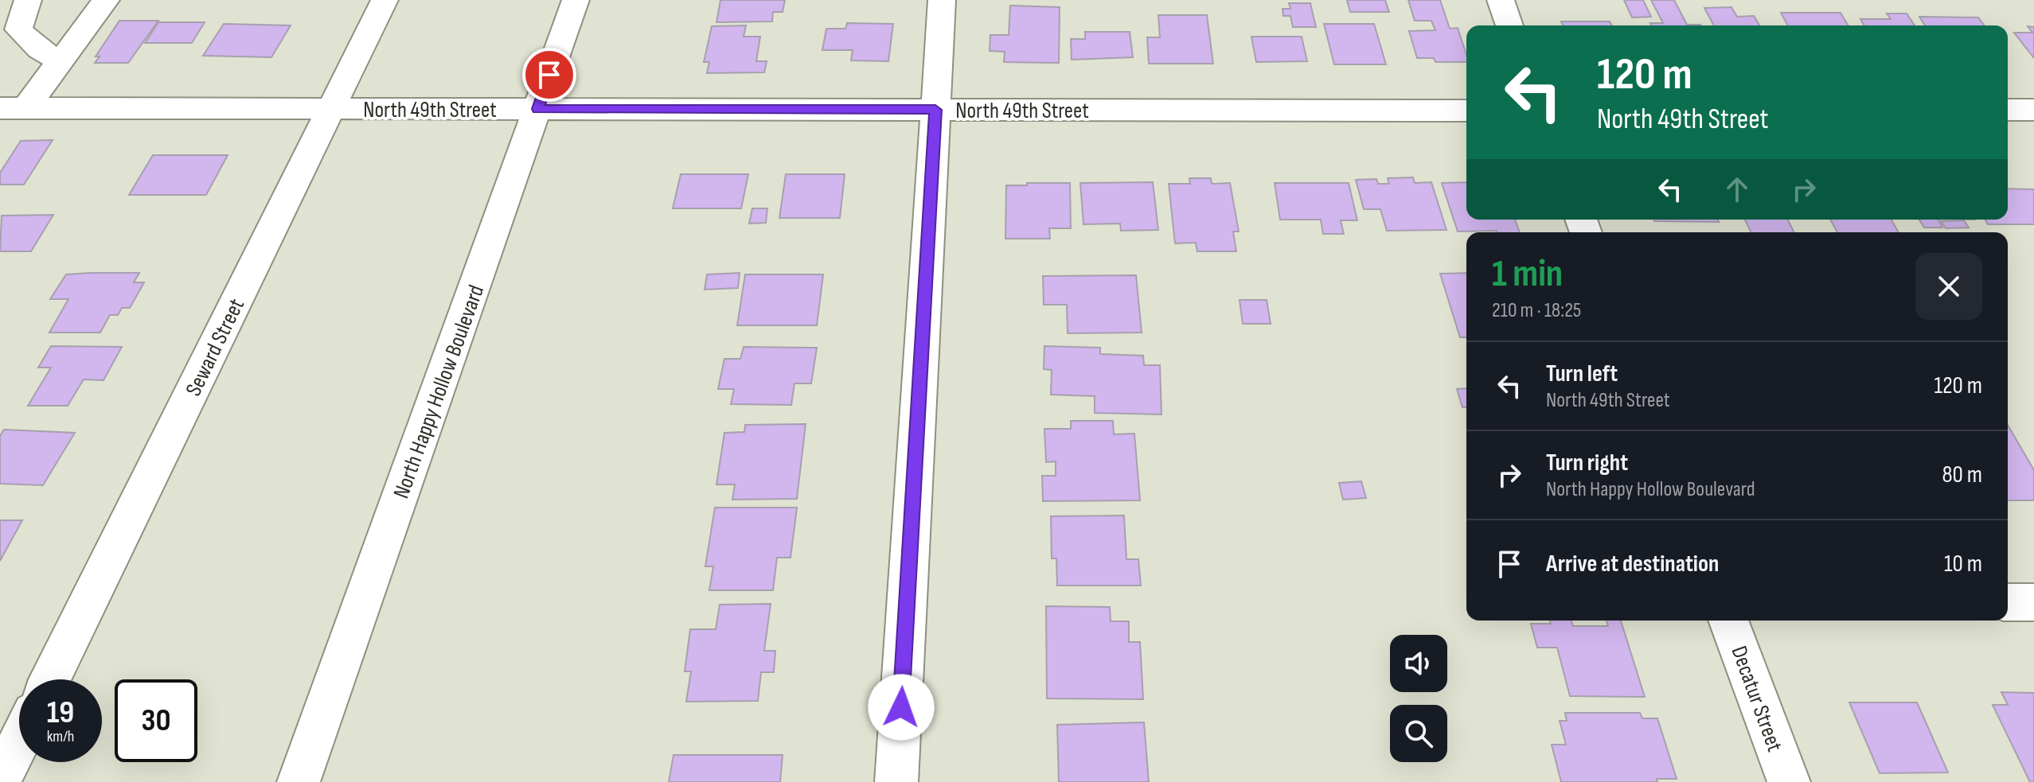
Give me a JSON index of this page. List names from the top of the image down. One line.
{"streets":{"street":["North 49th Street","Seward Street","North Happy Hollow Boulevard","Decatur Street"]},"crossings":[["North 49th Street","Seward Street"],["North 49th Street","North Happy Hollow Boulevard"]],"page":{"turn":["120 m","North 49th Street"],"heading":["1 min","210 m · 18:25"],"list":[{"name":"Turn left","note":"North 49th Street","value":"120 m"},{"name":"Turn right","note":"North Happy Hollow Boulevard","value":"80 m"},{"name":"Arrive at destination","value":"10 m"}],"speed":"19 km/h","limit":"30"}}
